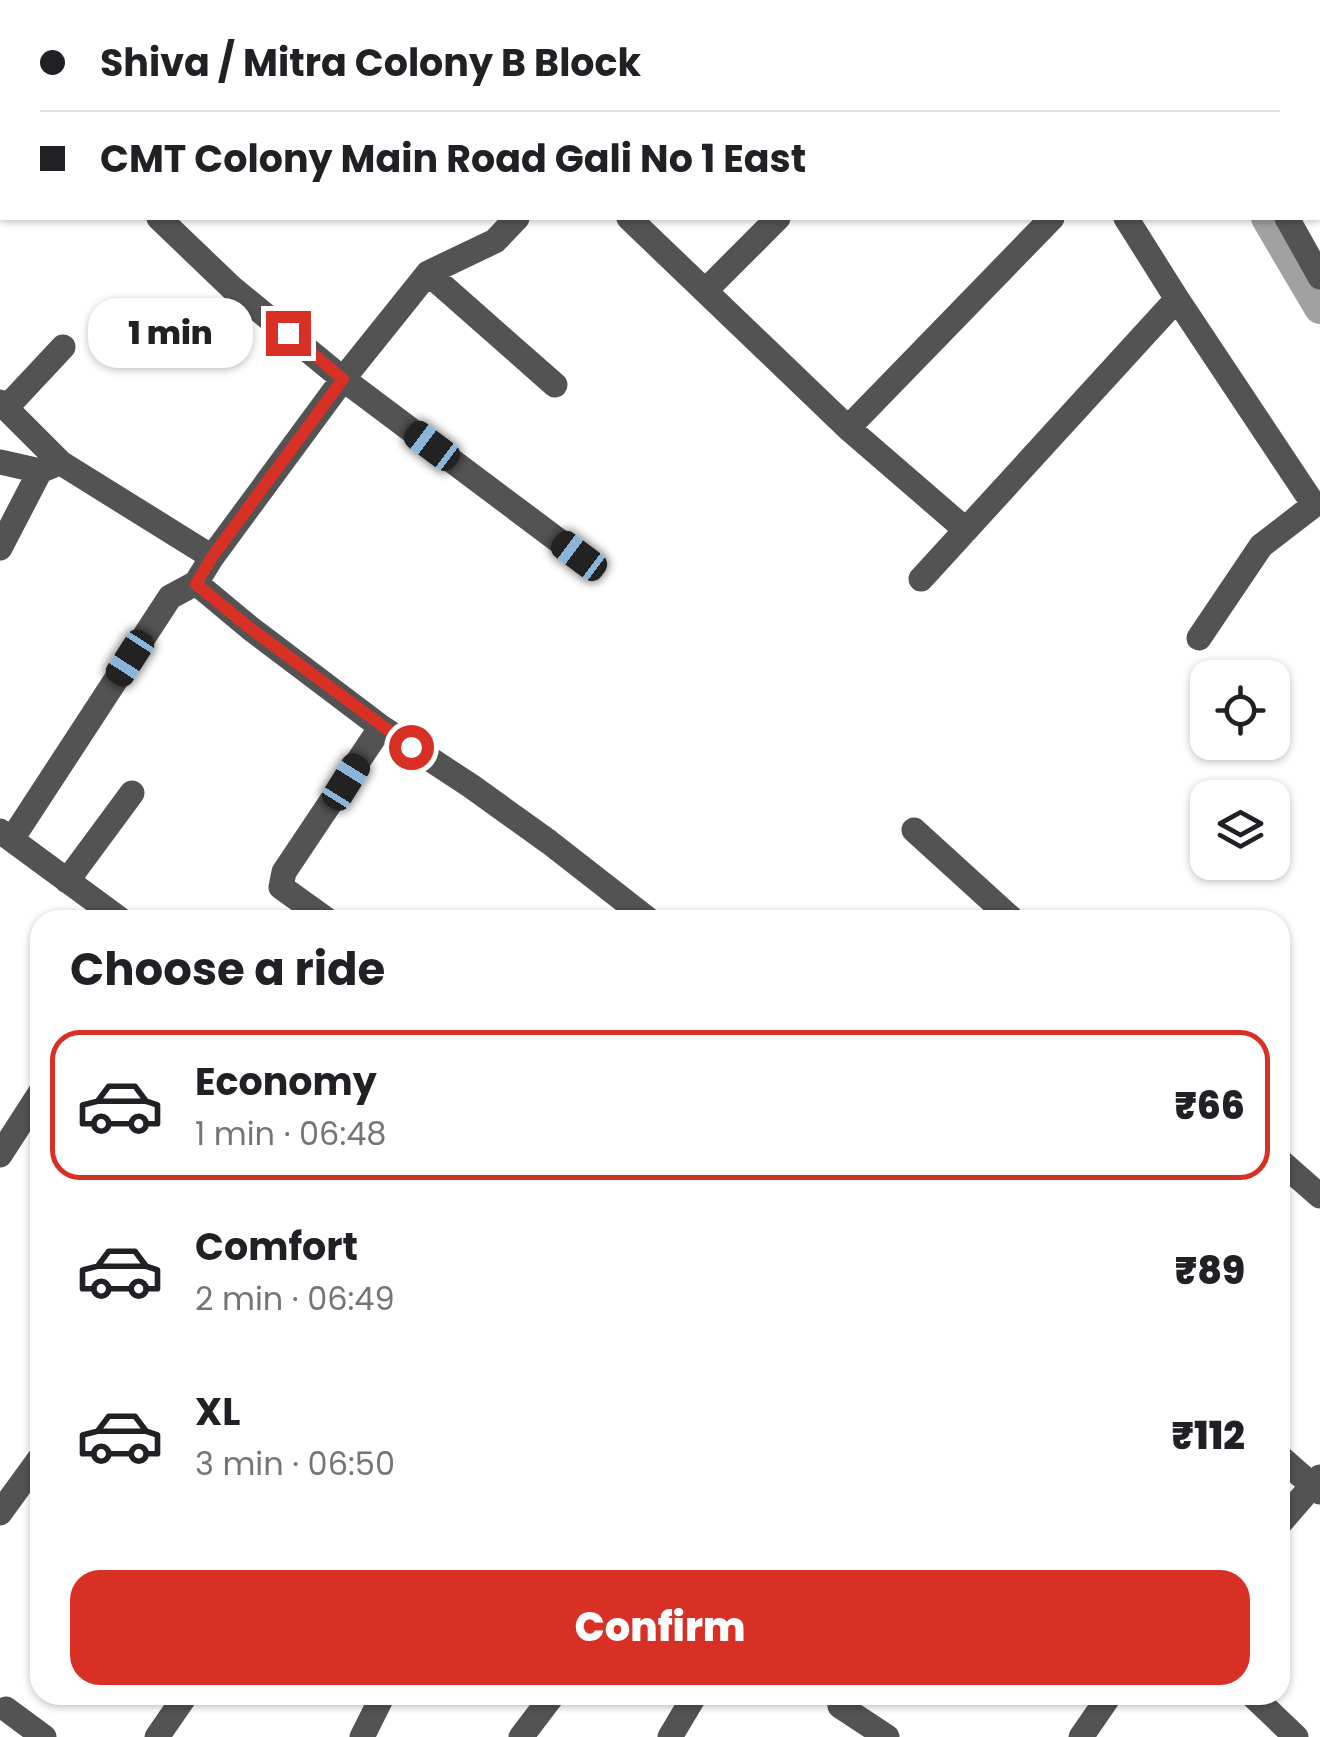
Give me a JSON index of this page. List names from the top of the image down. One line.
{"page":{"banner":["Shiva / Mitra Colony B Block","CMT Colony Main Road Gali No 1 East"],"bubble":"1 min","heading":"Choose a ride","list":[{"name":"Economy","note":"1 min · 06:48","value":"₹66"},{"name":"Comfort","note":"2 min · 06:49","value":"₹89"},{"name":"XL","note":"3 min · 06:50","value":"₹112"}],"buttons":"Confirm"}}
